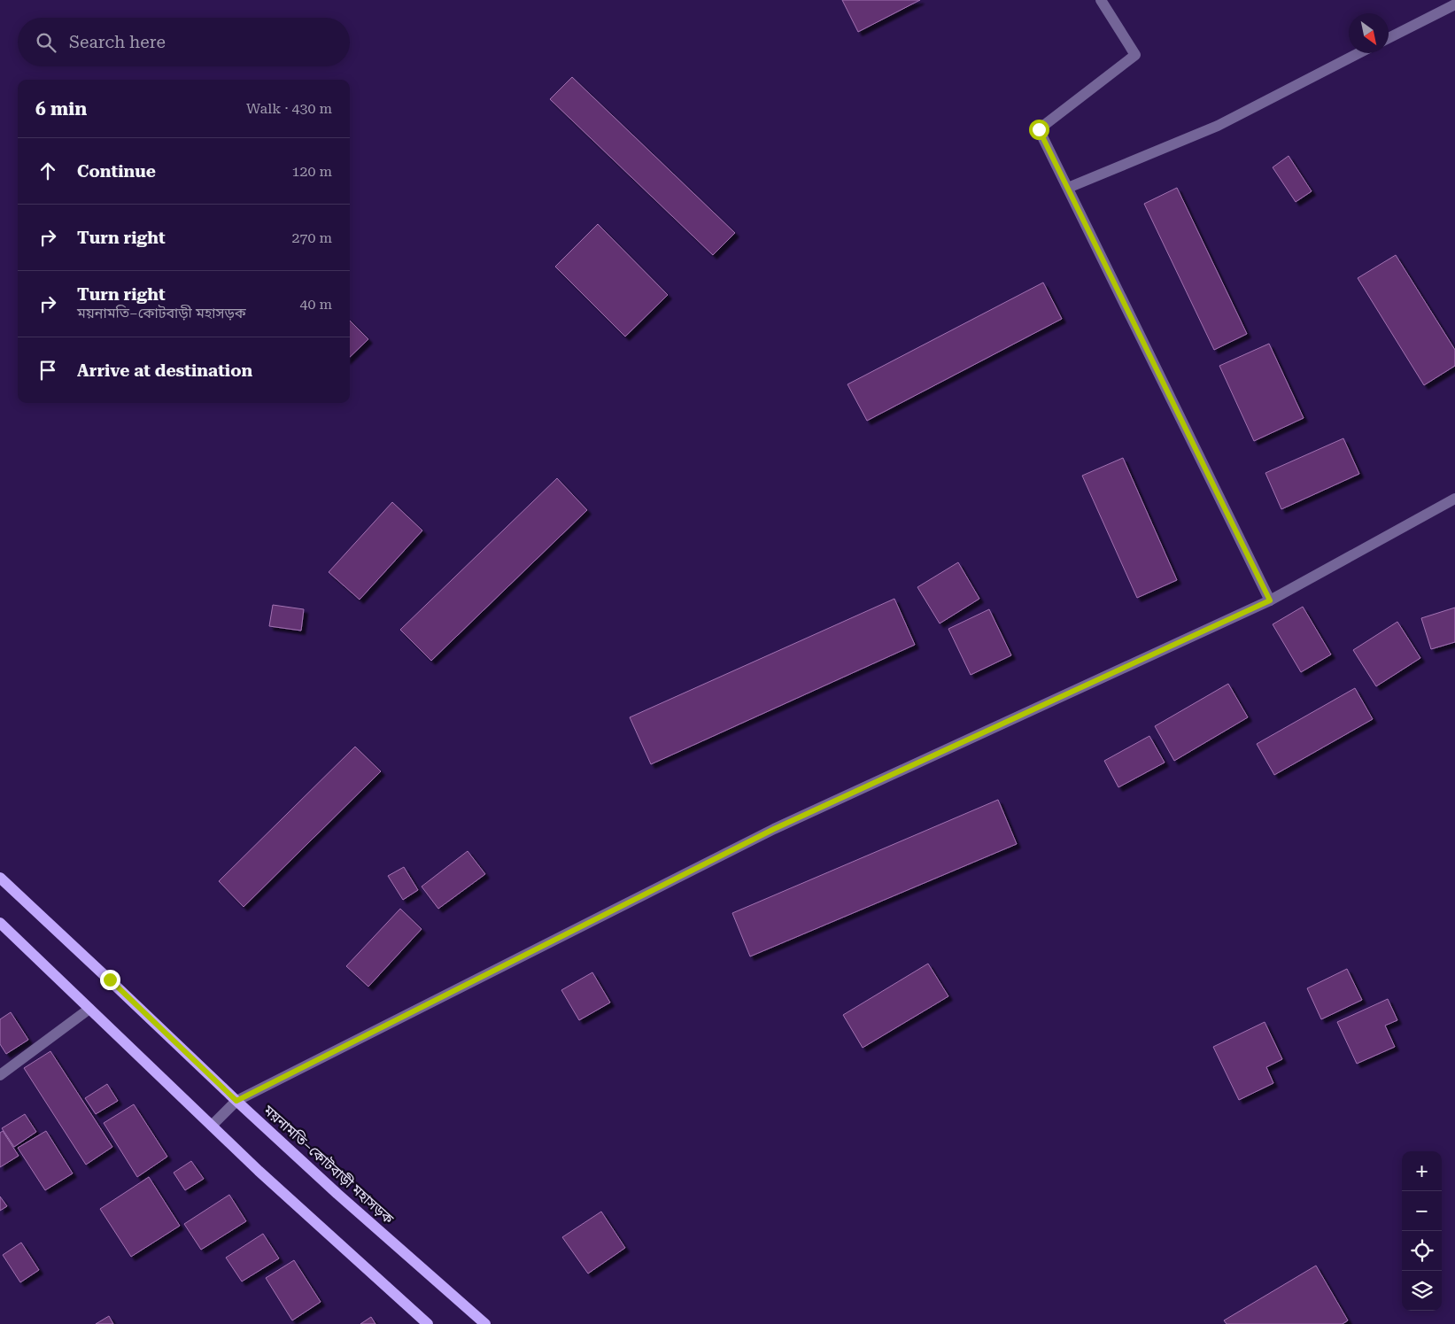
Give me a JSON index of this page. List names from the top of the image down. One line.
{"streets":{"main road":["ময়নামতি–কোটবাড়ী মহাসড়ক"]},"north":"bottom right","page":{"search":"Search here","heading":["6 min","Walk · 430 m"],"list":[["Continue","120 m"],["Turn right","270 m"],["Turn right","ময়নামতি–কোটবাড়ী মহাসড়ক","40 m"],"Arrive at destination"],"map_buttons":["+","−"]}}
